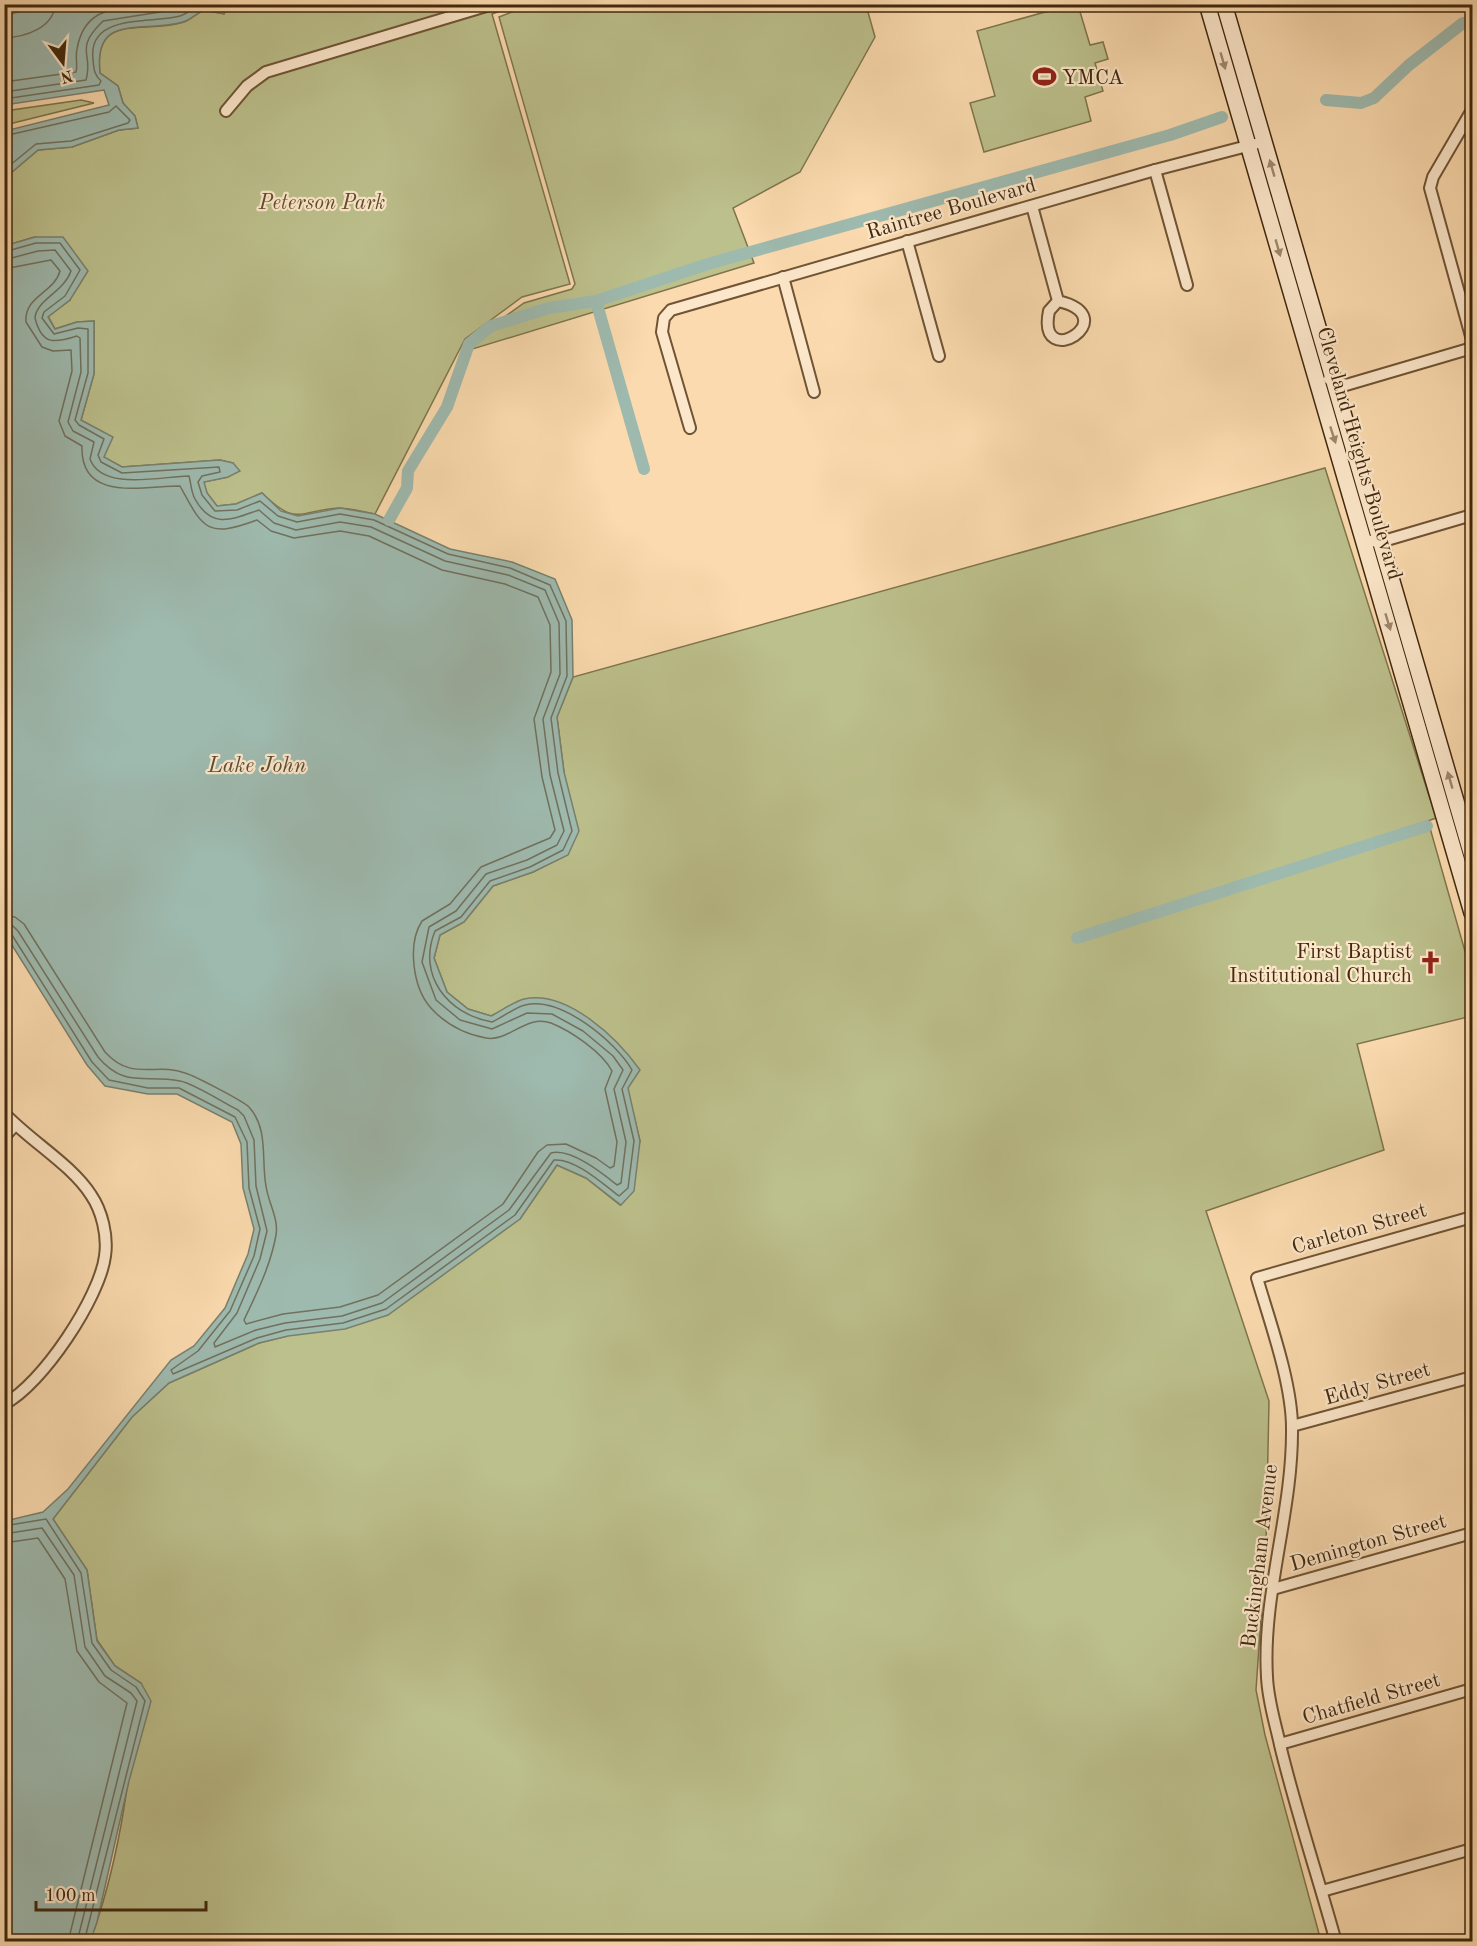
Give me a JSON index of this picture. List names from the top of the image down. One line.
{"streets":{"street":["Raintree Boulevard","Cleveland Heights Boulevard","Carleton Street","Eddy Street","Demington Street","Buckingham Avenue","Chatfield Street"]},"crossings":[["Raintree Boulevard","Cleveland Heights Boulevard"],["Carleton Street","Buckingham Avenue"],["Eddy Street","Buckingham Avenue"],["Demington Street","Buckingham Avenue"],["Buckingham Avenue","Chatfield Street"]],"water":["Lake John"],"parks":["Peterson Park"],"places":{"sports":["YMCA"],"church":["First Baptist Institutional Church"]},"scale_bar":"100 m","north":"bottom"}
